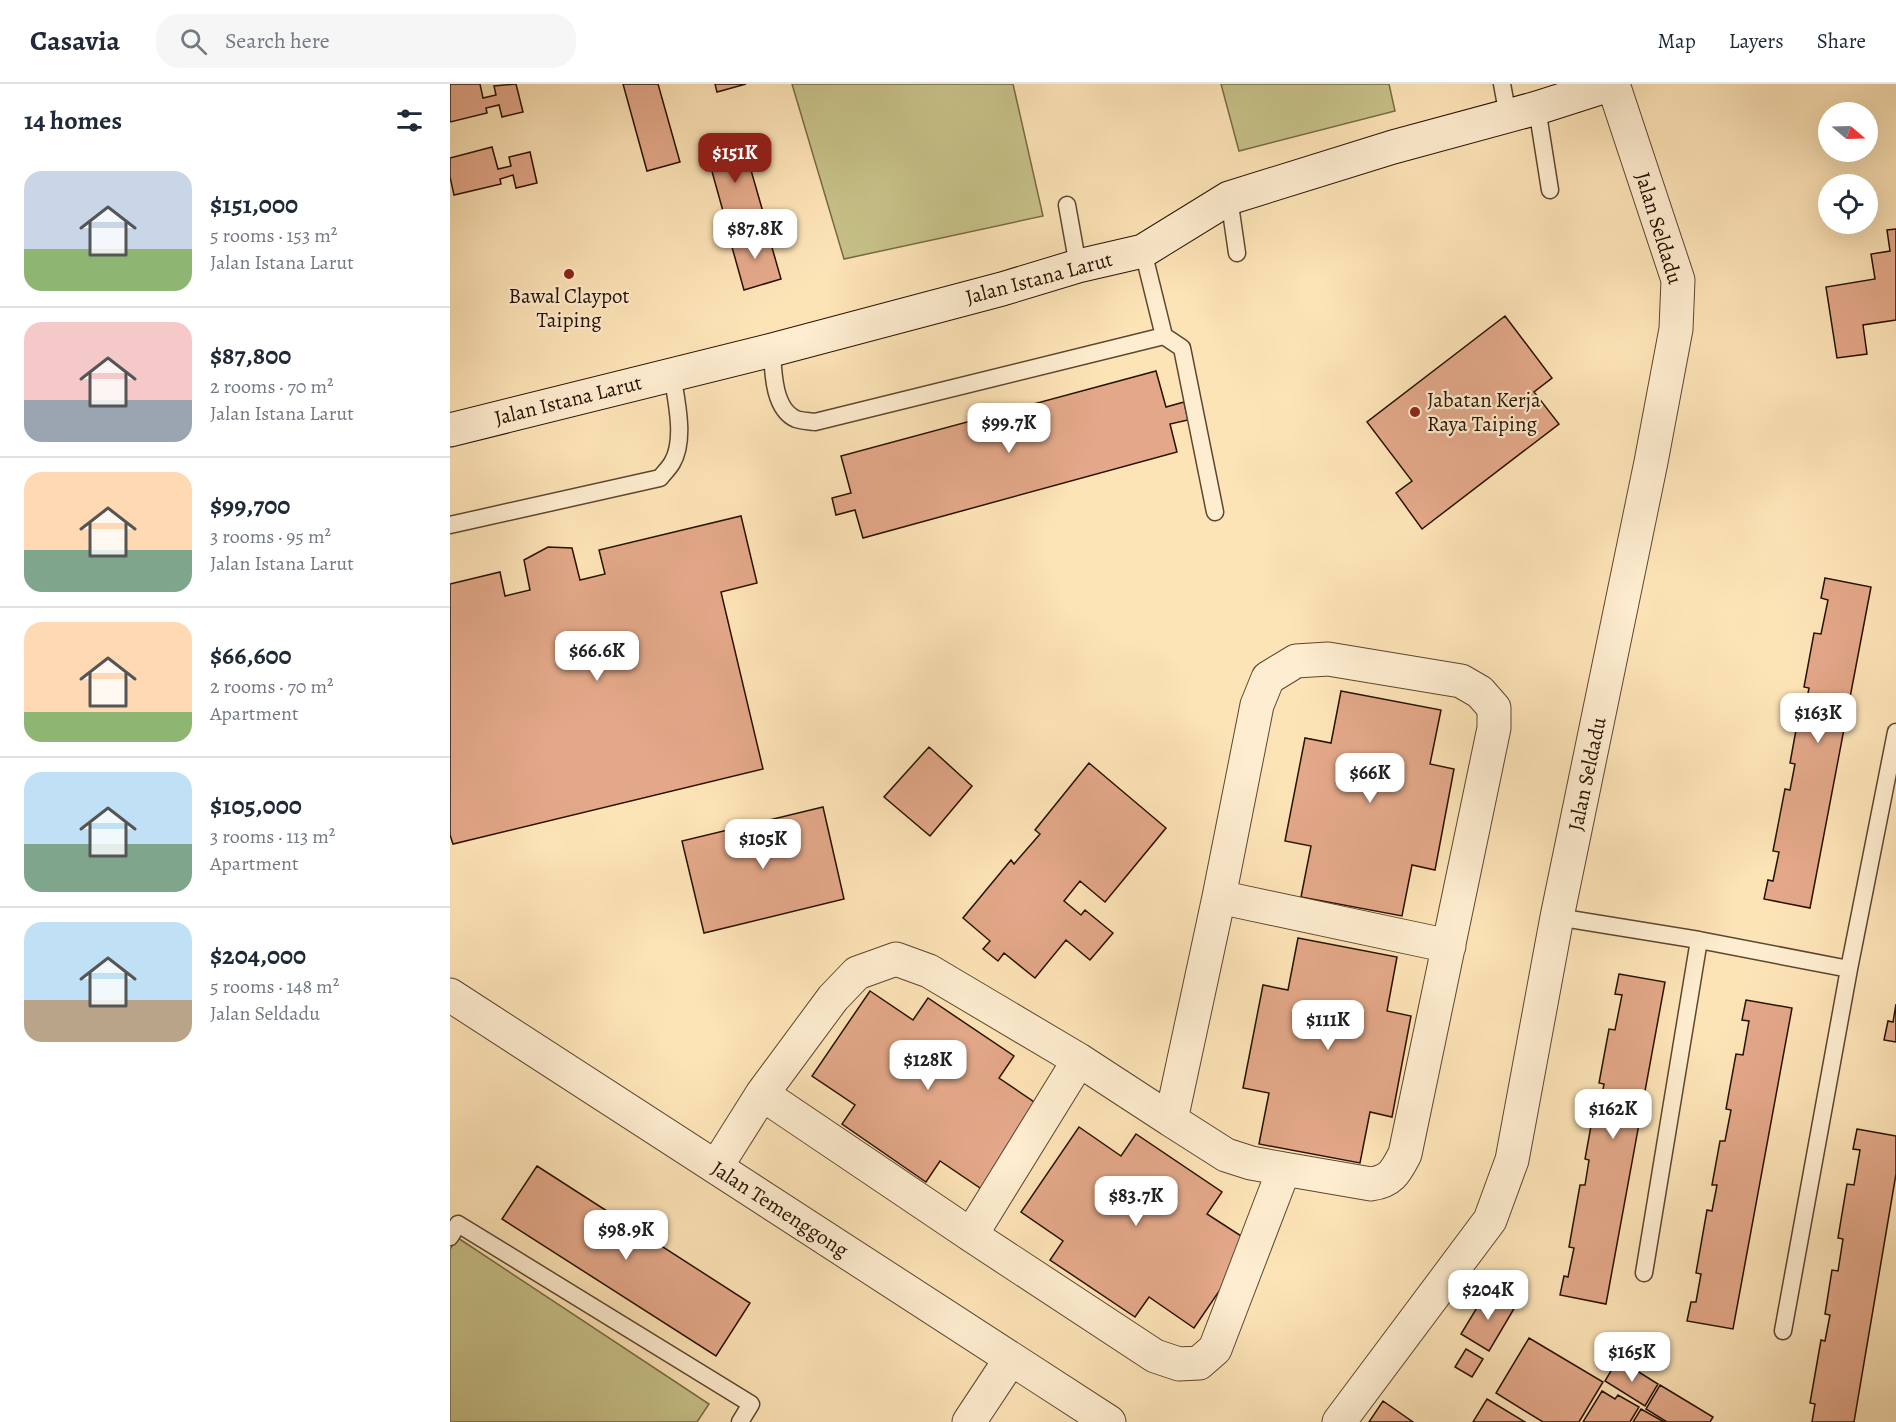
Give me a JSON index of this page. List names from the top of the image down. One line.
{"streets":{"street":["Jalan Seldadu","Jalan Istana Larut","Jalan Temenggong"]},"crossings":[["Jalan Seldadu","Jalan Istana Larut"]],"places":["Bawal Claypot Taiping","Jabatan Kerja Raya Taiping"],"north":"right","page":{"header":"Casavia","search":"Search here","nav":["Map","Layers","Share"],"heading":"14 homes","price":["$151K","$87.8K","$99.7K","$66.6K","$163K","$66K","$105K","$111K","$128K","$162K","$83.7K","$98.9K","$204K","$165K"],"list":[{"name":"$151,000","note":"5 rooms · 153 m² · Jalan Istana Larut"},{"name":"$87,800","note":"2 rooms · 70 m² · Jalan Istana Larut"},{"name":"$99,700","note":"3 rooms · 95 m² · Jalan Istana Larut"},{"name":"$66,600","note":"2 rooms · 70 m² · Apartment"},{"name":"$105,000","note":"3 rooms · 113 m² · Apartment"},{"name":"$204,000","note":"5 rooms · 148 m² · Jalan Seldadu"}]}}
